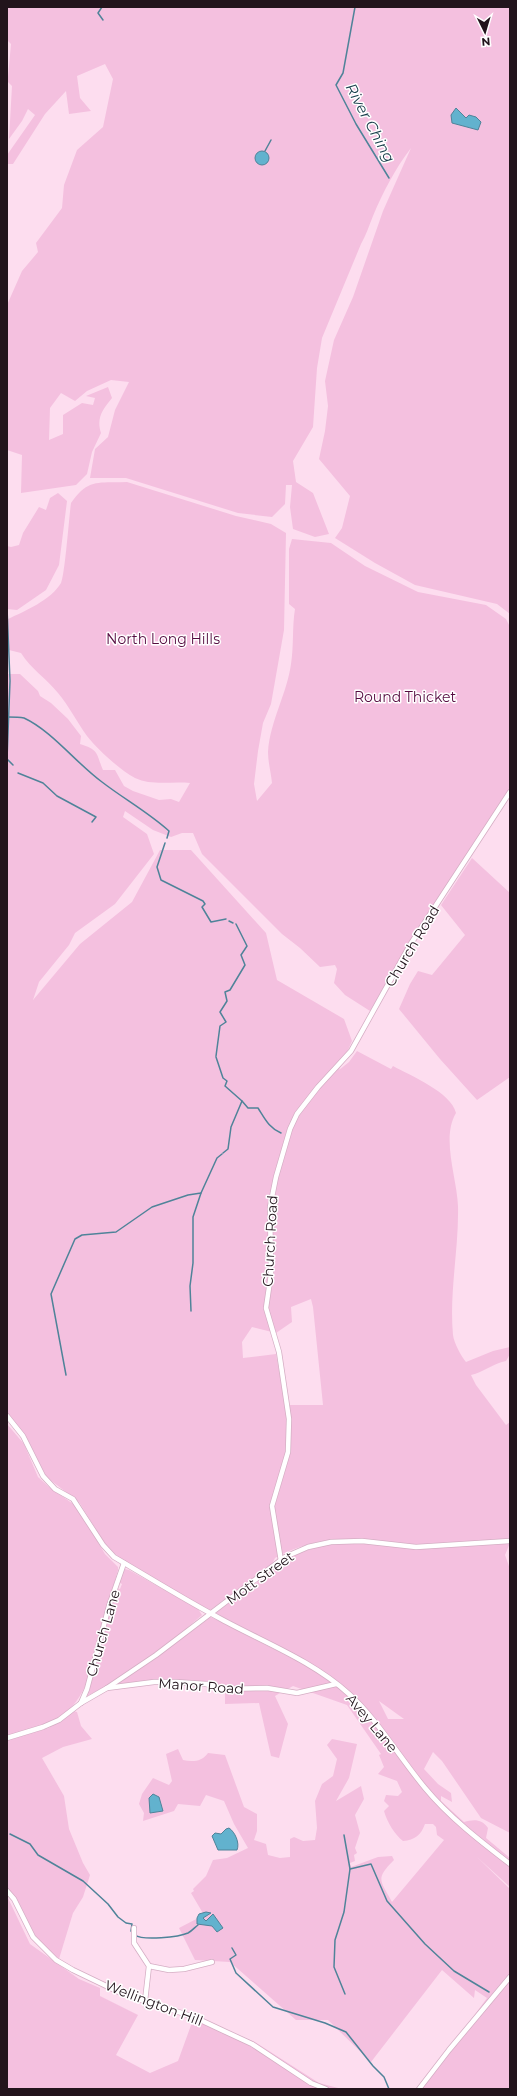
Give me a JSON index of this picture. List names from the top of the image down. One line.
{"streets":{"street":["Church Road","Mott Street","Church Lane","Manor Road","Avey Lane","Wellington Hill"]},"crossings":[["Church Road","Mott Street"],["Mott Street","Manor Road"],["Mott Street","Avey Lane"],["Church Lane","Manor Road"],["Church Lane","Avey Lane"],["Manor Road","Avey Lane"]],"water":["River Ching"],"parks":["North Long Hills","Round Thicket"],"north":"bottom"}
